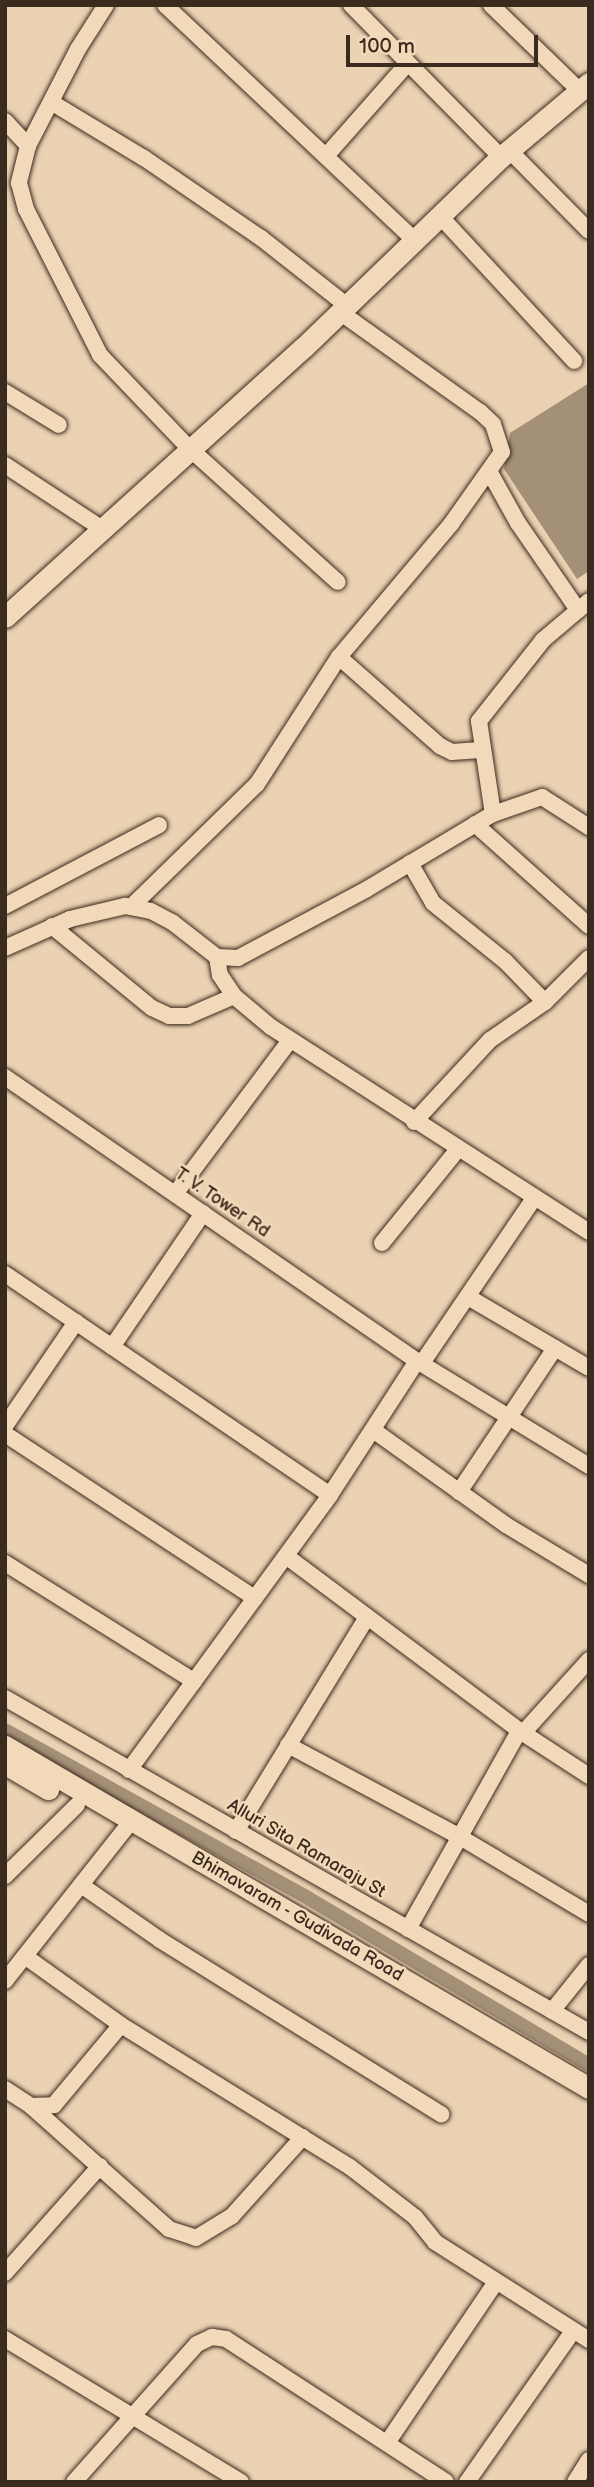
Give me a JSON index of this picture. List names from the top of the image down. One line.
{"streets":{"main road":["Bhimavaram - Gudivada Road"],"street":["T. V. Tower Rd","Alluri Sita Ramaraju St"]},"scale_bar":"100 m"}
